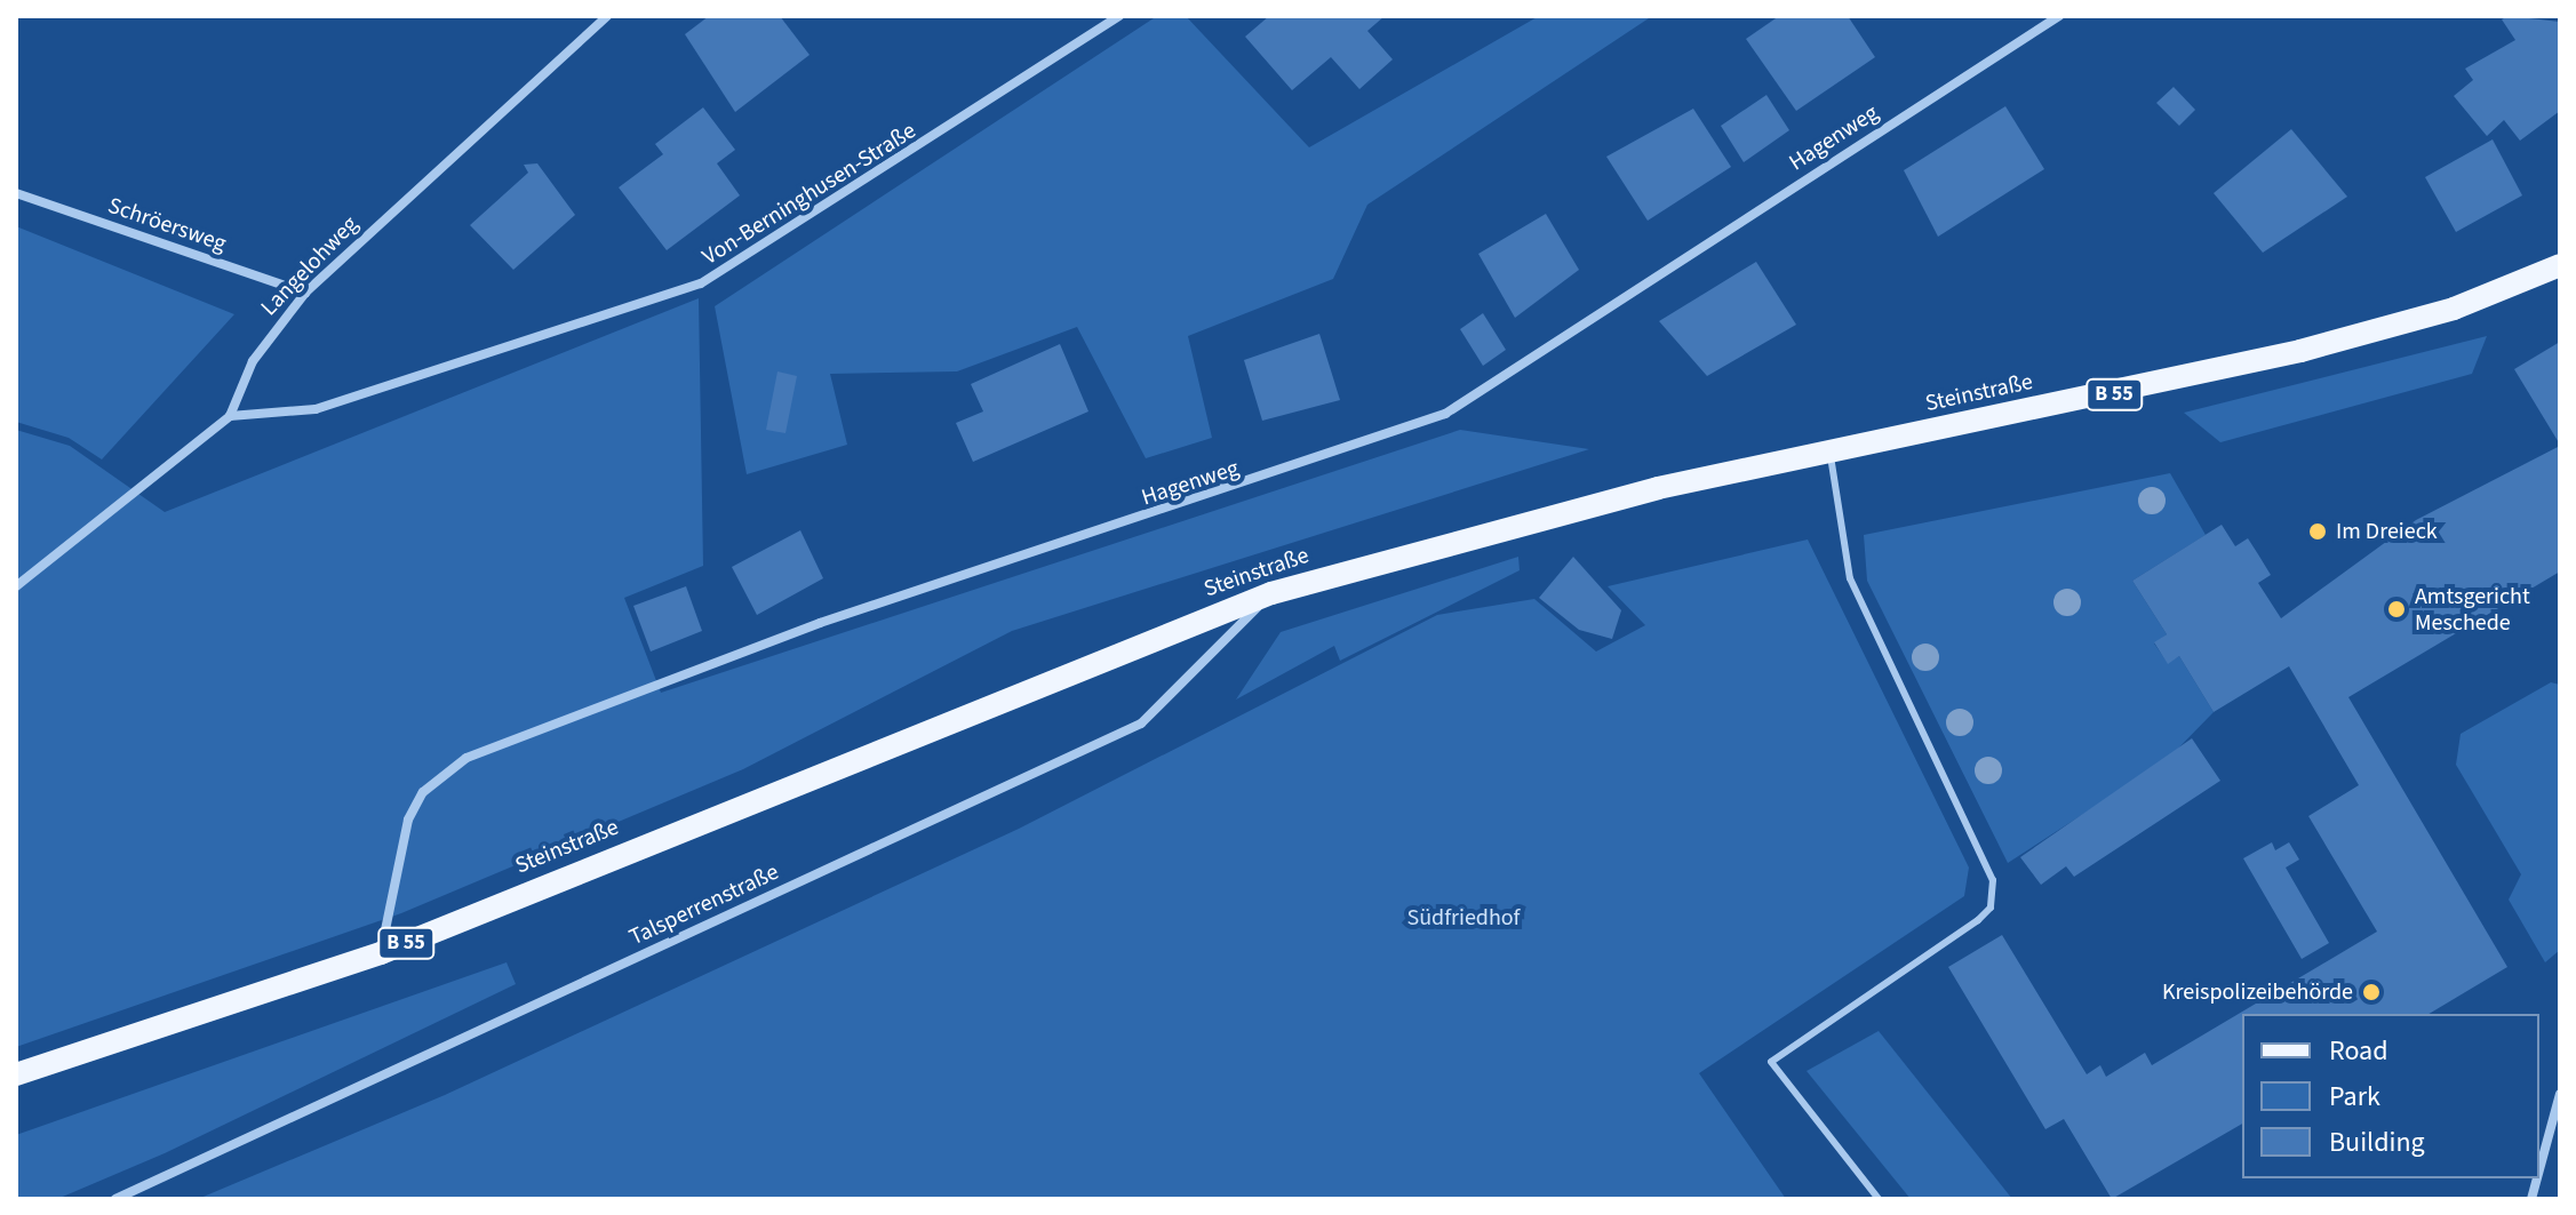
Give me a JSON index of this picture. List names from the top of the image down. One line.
{"streets":{"main road":["Steinstraße","B 55"],"street":["Hagenweg","Von-Berninghusen-Straße","Schröersweg","Langelohweg","Talsperrenstraße"]},"crossings":[["Hagenweg","Steinstraße"],["Von-Berninghusen-Straße","Langelohweg"],["Schröersweg","Langelohweg"],["Steinstraße","Talsperrenstraße"]],"parks":["Südfriedhof"],"places":["Im Dreieck","Amtsgericht Meschede","Kreispolizeibehörde"],"legend":["Road","Park","Building"]}
